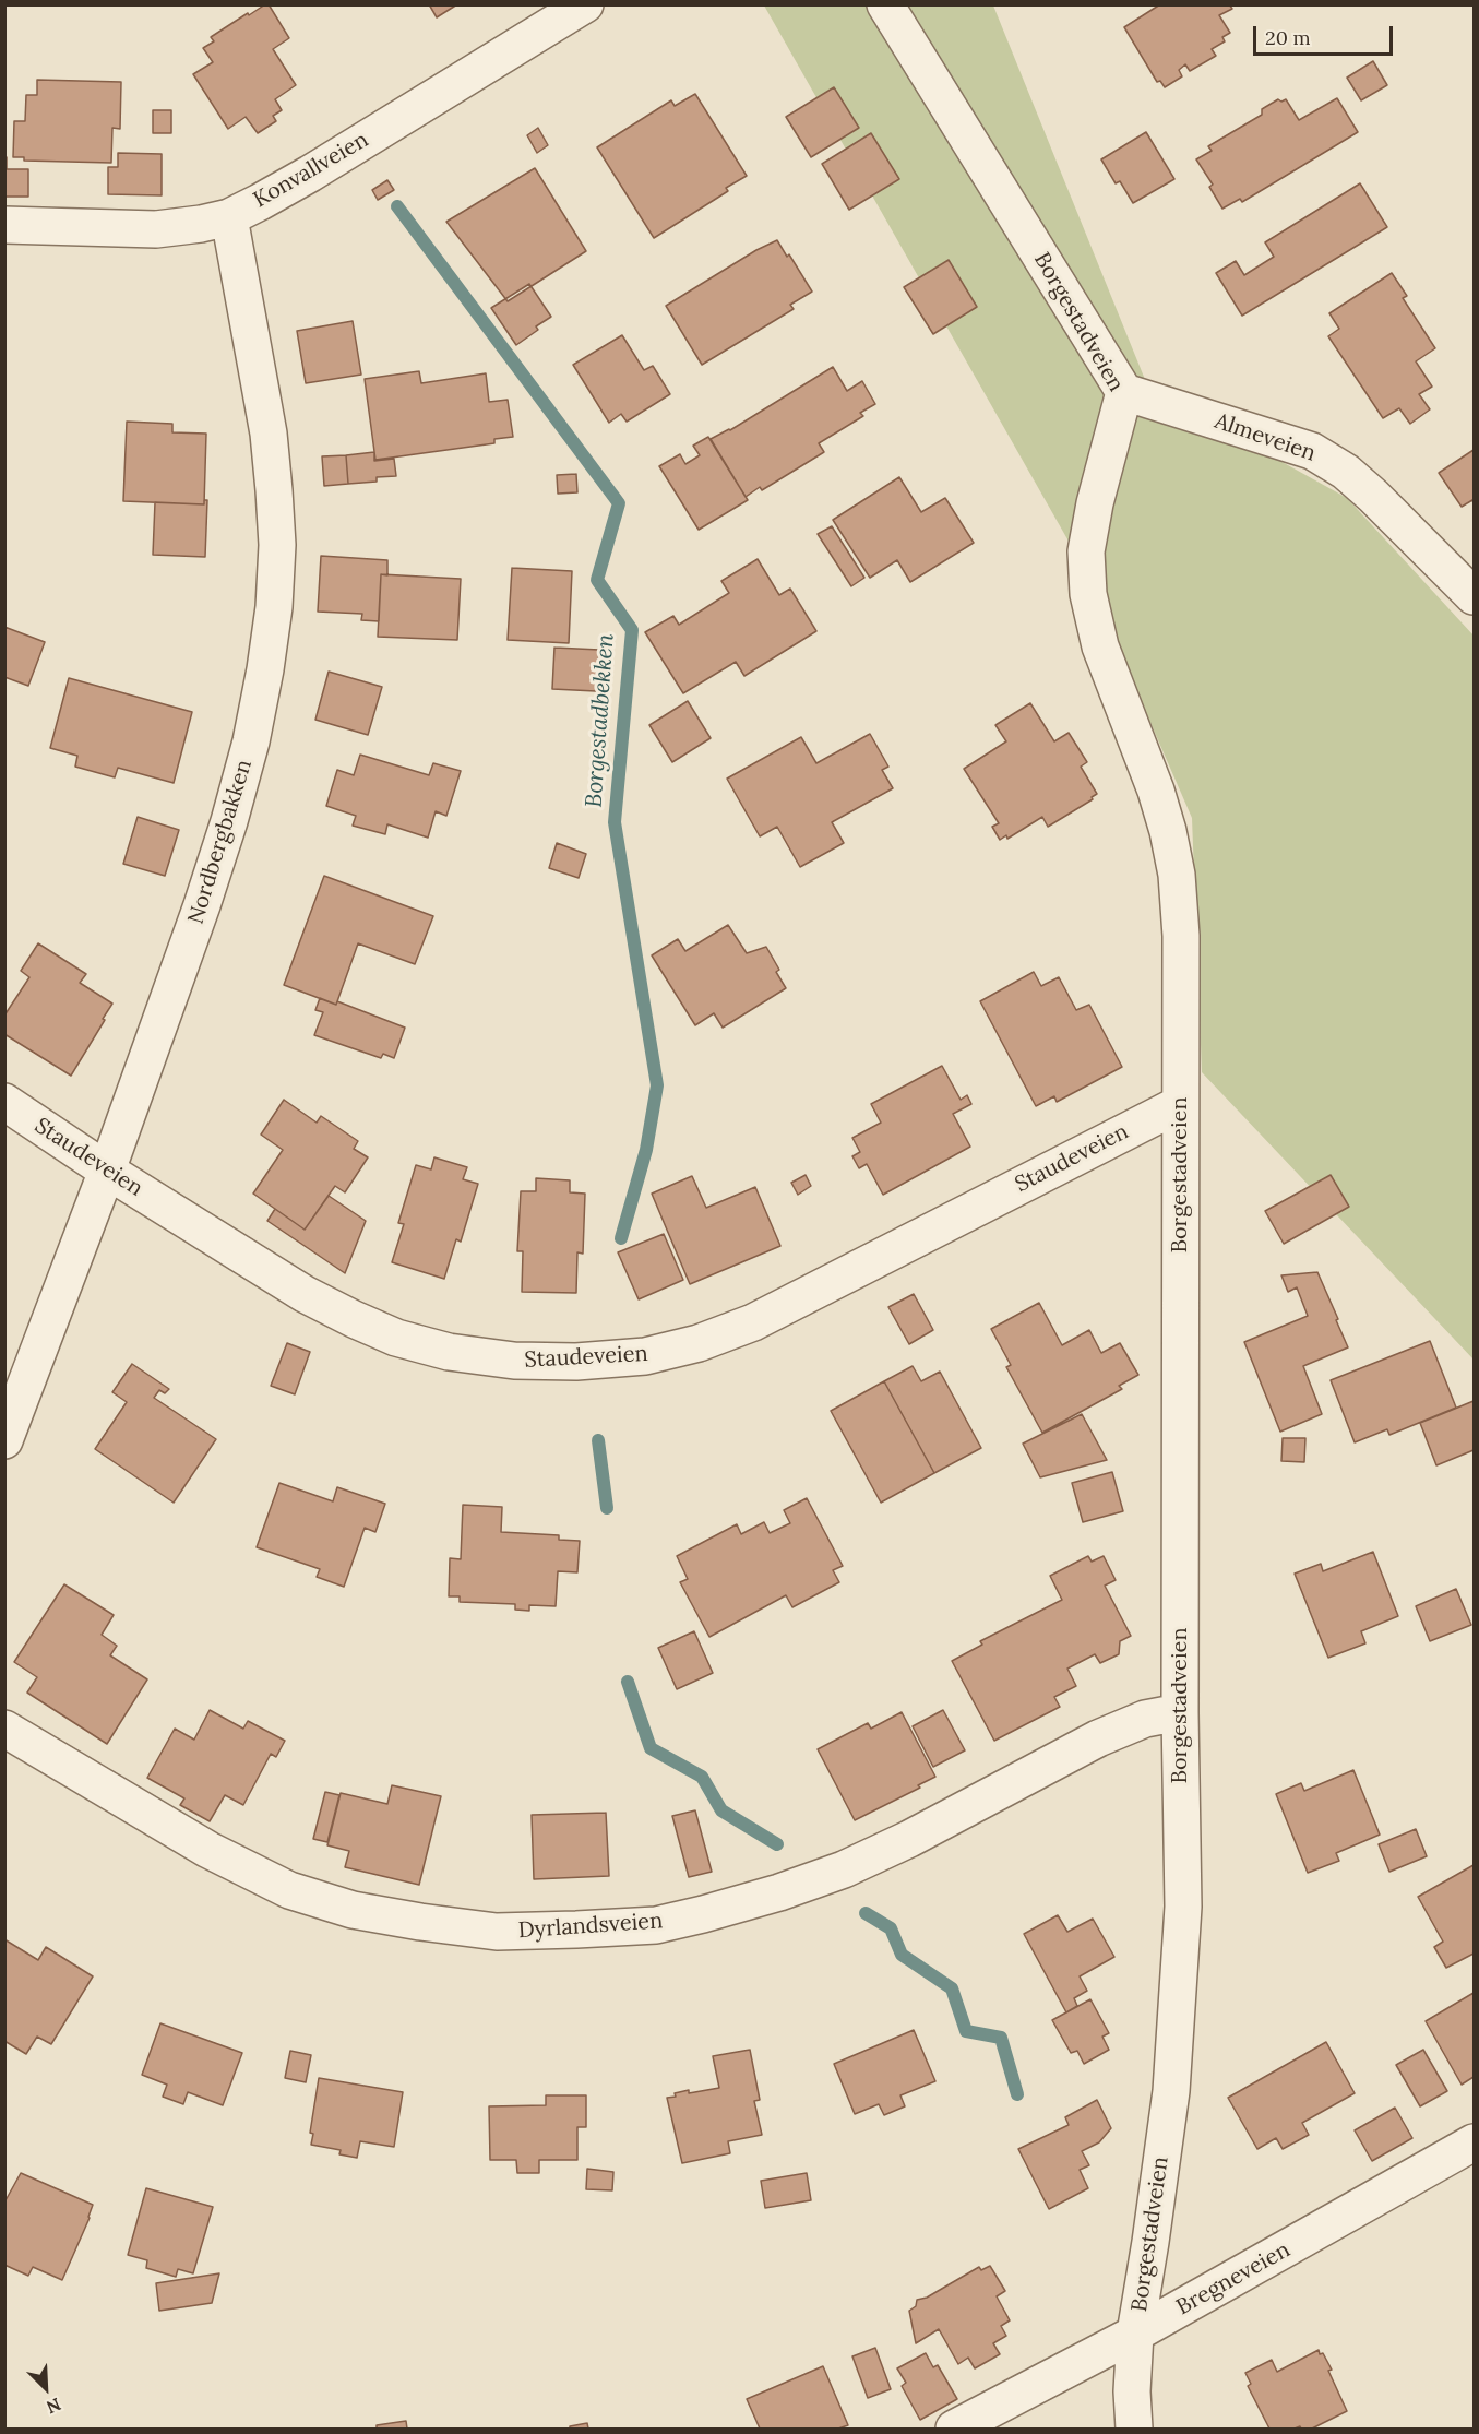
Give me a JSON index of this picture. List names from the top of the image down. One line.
{"streets":{"street":["Konvallveien","Borgestadveien","Almeveien","Nordbergbakken","Staudeveien","Dyrlandsveien","Bregneveien"]},"crossings":[["Konvallveien","Nordbergbakken"],["Borgestadveien","Almeveien"],["Borgestadveien","Staudeveien"],["Borgestadveien","Dyrlandsveien"],["Borgestadveien","Bregneveien"],["Nordbergbakken","Staudeveien"]],"water":["Borgestadbekken"],"scale_bar":"20 m","north":"bottom right"}
